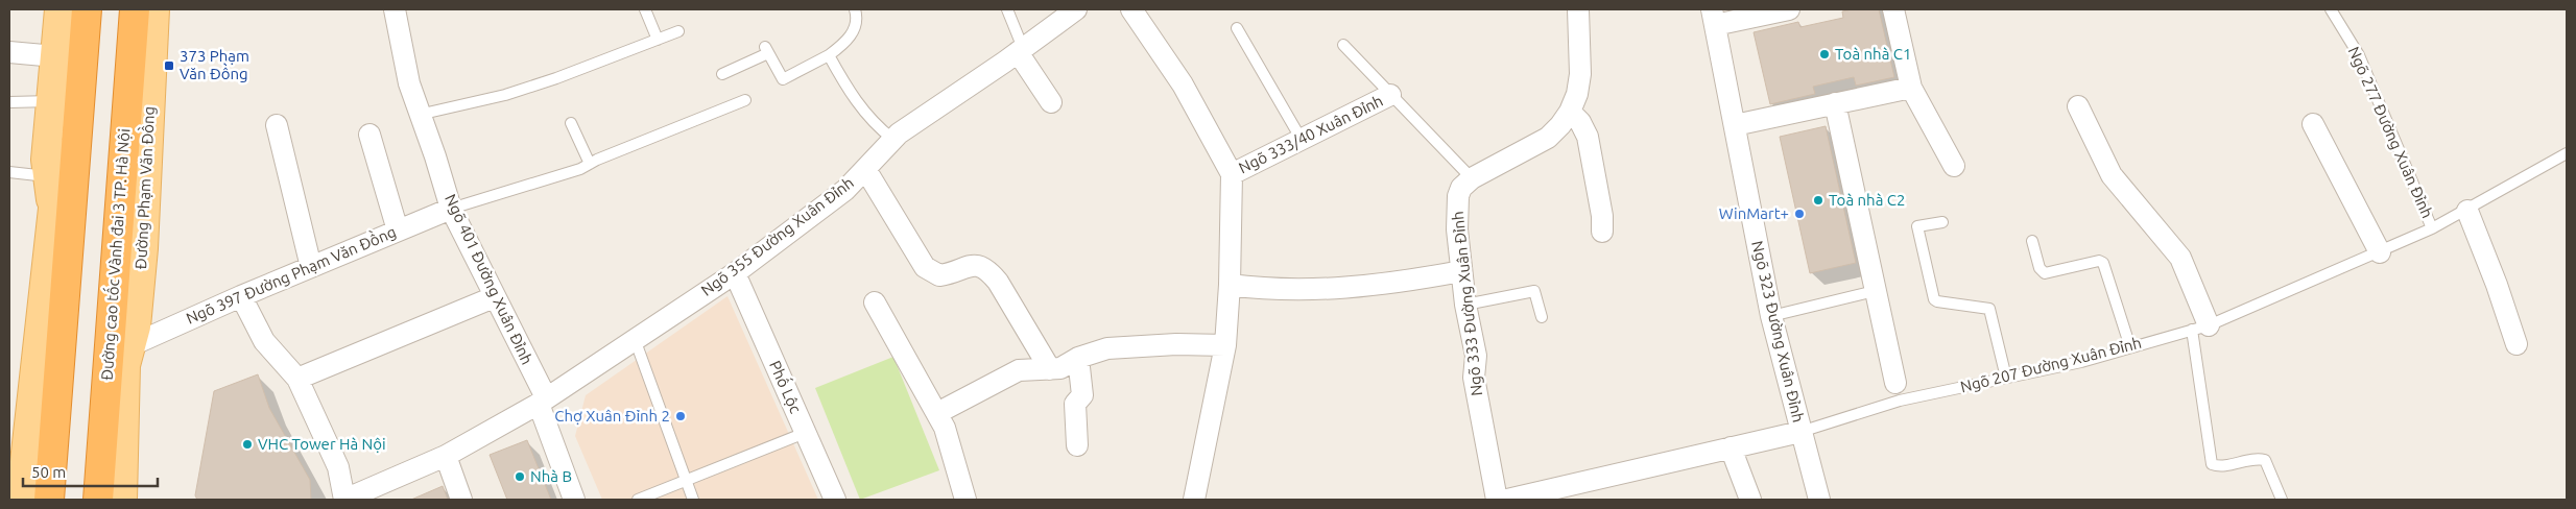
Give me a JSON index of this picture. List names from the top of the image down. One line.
{"streets":{"highway":["Đường cao tốc Vành đai 3 TP. Hà Nội"],"main road":["Đường Phạm Văn Đồng"],"street":["Ngõ 333/40 Xuân Đỉnh","Ngõ 355 Đường Xuân Đỉnh","Ngõ 397 Đường Phạm Văn Đồng","Ngõ 401 Đường Xuân Đỉnh","Ngõ 333 Đường Xuân Đỉnh","Ngõ 323 Đường Xuân Đỉnh","Ngõ 207 Đường Xuân Đỉnh","Phố Lộc"],"lane":["Ngõ 277 Đường Xuân Đỉnh"]},"crossings":[["Ngõ 277 Đường Xuân Đỉnh","Ngõ 207 Đường Xuân Đỉnh"],["Đường Phạm Văn Đồng","Ngõ 397 Đường Phạm Văn Đồng"],["Ngõ 355 Đường Xuân Đỉnh","Ngõ 401 Đường Xuân Đỉnh"],["Ngõ 355 Đường Xuân Đỉnh","Phố Lộc"],["Ngõ 397 Đường Phạm Văn Đồng","Ngõ 401 Đường Xuân Đỉnh"],["Ngõ 333 Đường Xuân Đỉnh","Ngõ 207 Đường Xuân Đỉnh"],["Ngõ 323 Đường Xuân Đỉnh","Ngõ 207 Đường Xuân Đỉnh"]],"places":{"other":["Toà nhà C1","Toà nhà C2","WinMart+","Chợ Xuân Đỉnh 2","VHC Tower Hà Nội","Nhà B"],"transit":["373 Phạm Văn Đồng"]},"scale_bar":"50 m"}
